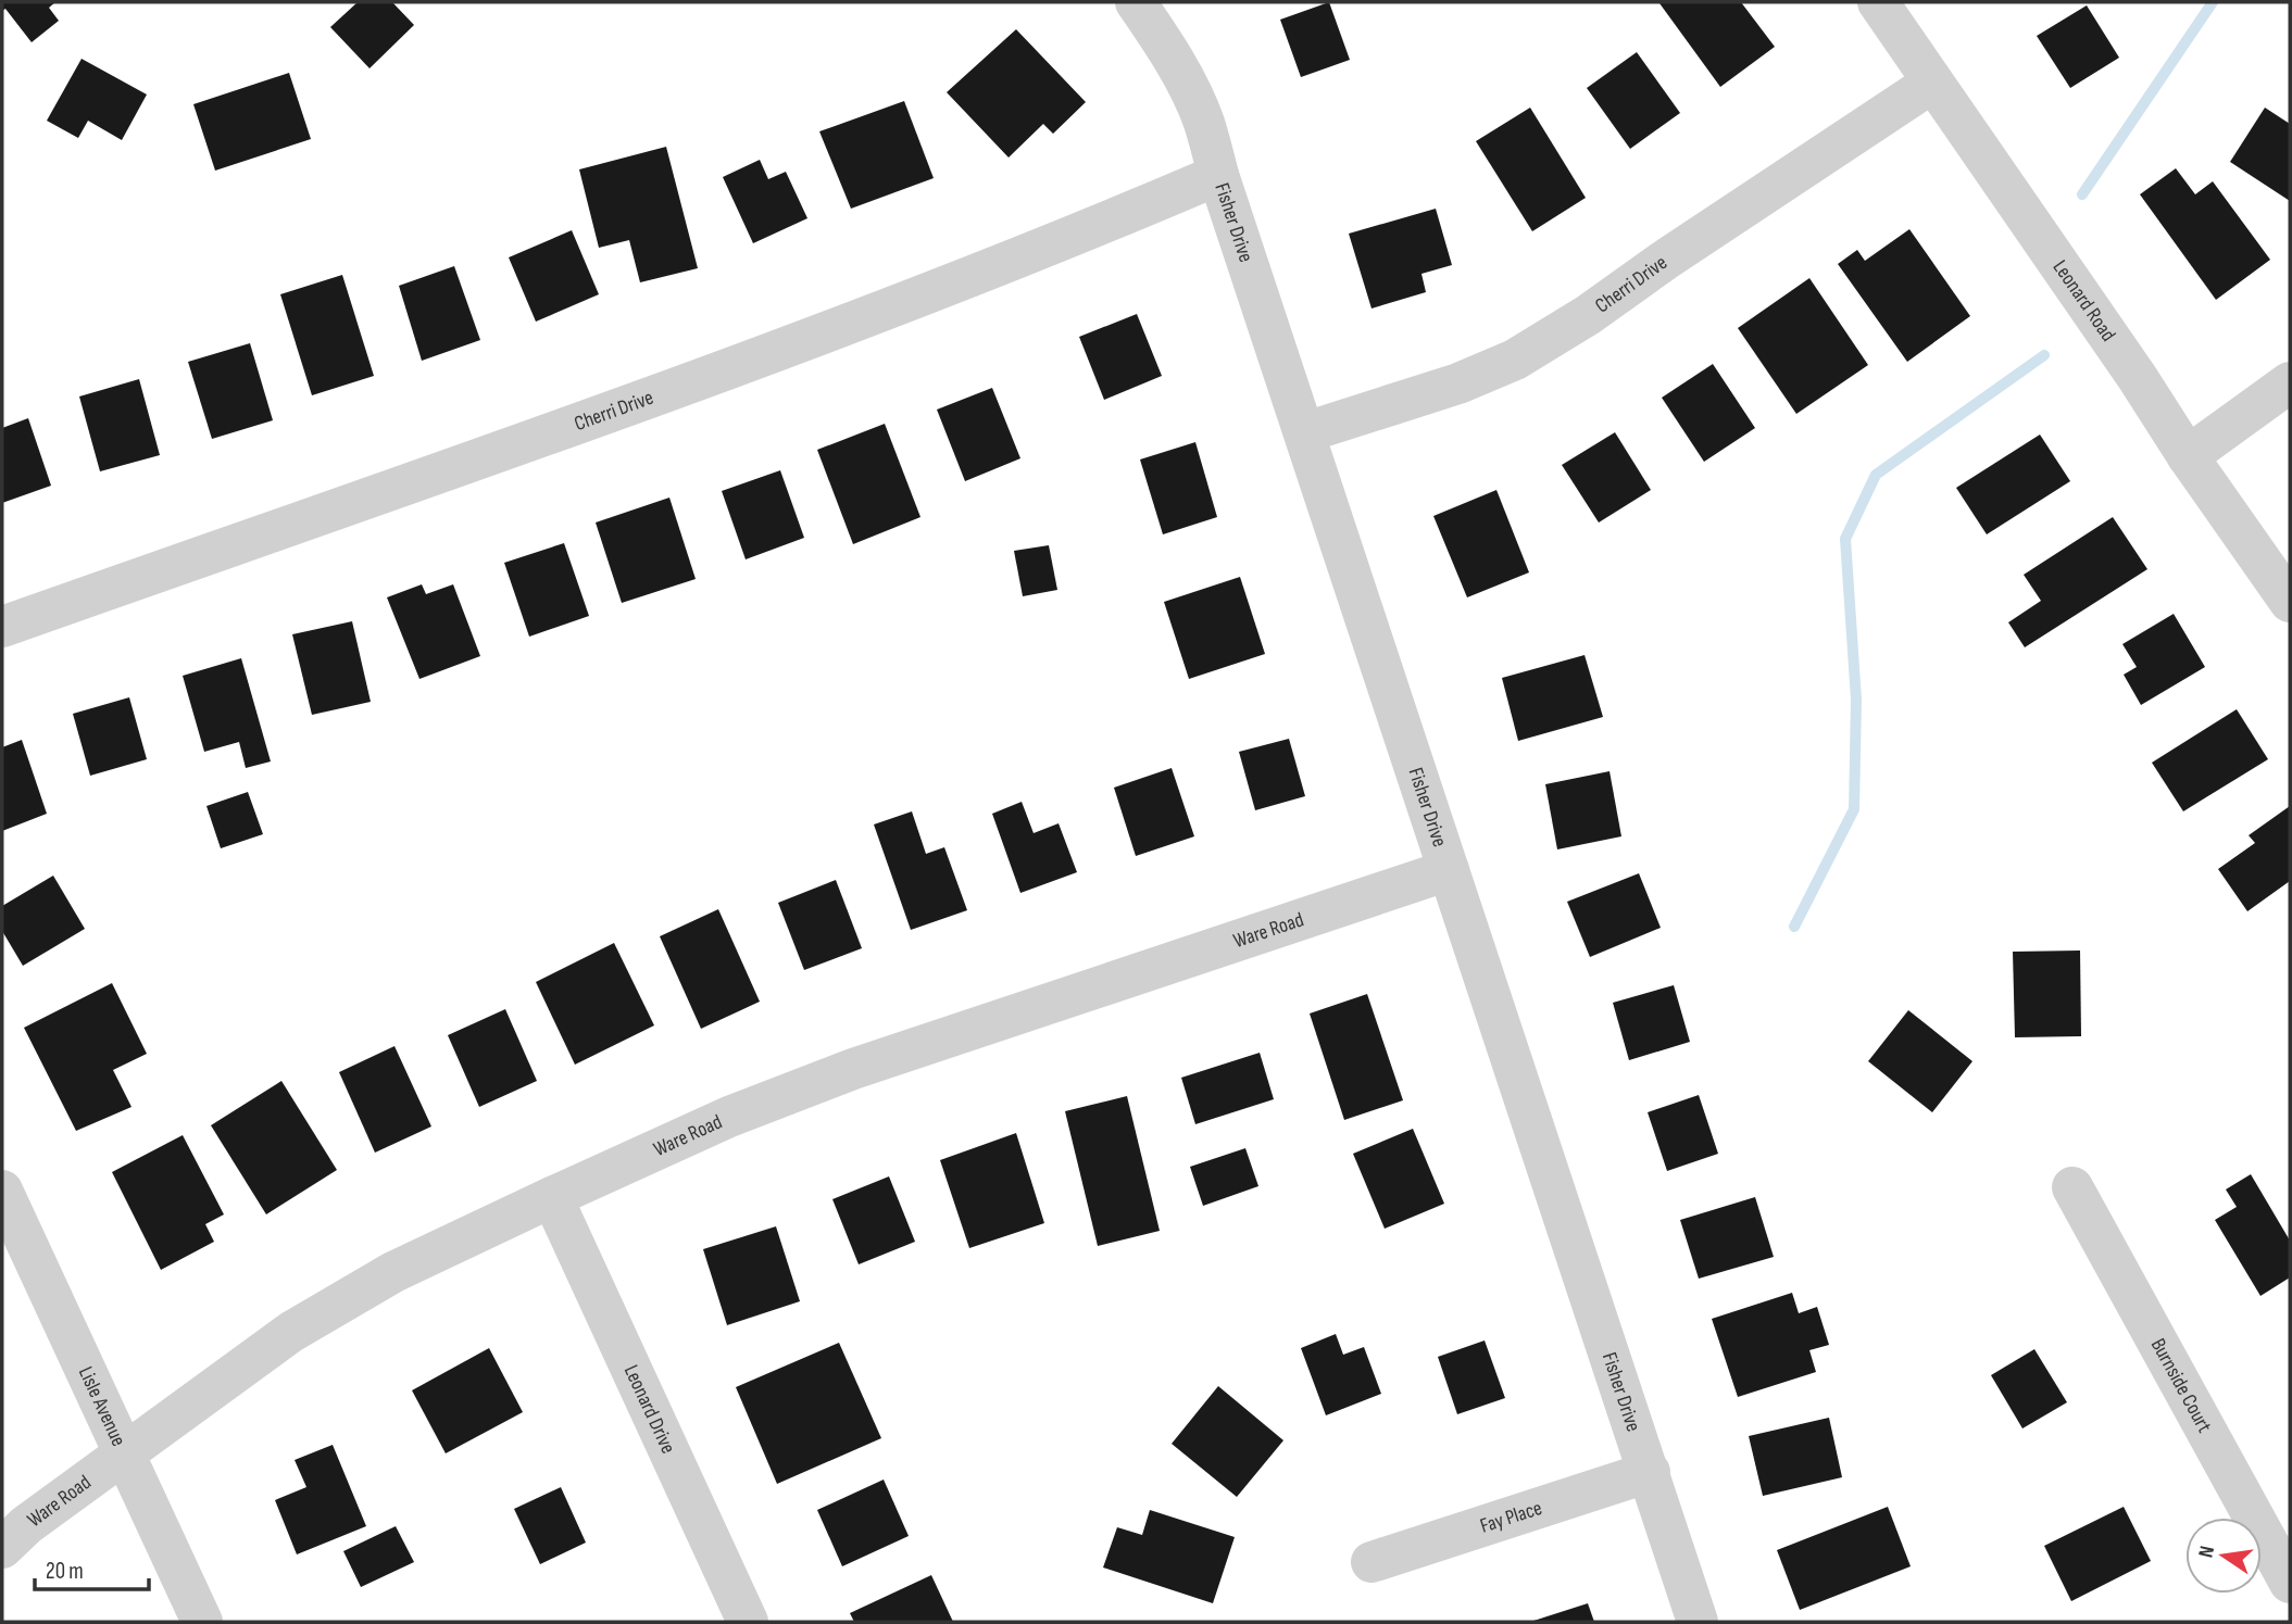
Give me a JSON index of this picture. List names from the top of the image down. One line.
{"streets":{"street":["Fisher Drive","Cherri Drive","Leonard Road","Ware Road","Burnside Court","Lisle Avenue","Leonard Drive","Fay Place"]},"crossings":[["Fisher Drive","Cherri Drive"],["Fisher Drive","Ware Road"],["Fisher Drive","Fay Place"],["Cherri Drive","Leonard Road"],["Ware Road","Lisle Avenue"],["Ware Road","Leonard Drive"]],"scale_bar":"20 m","north":"left"}
